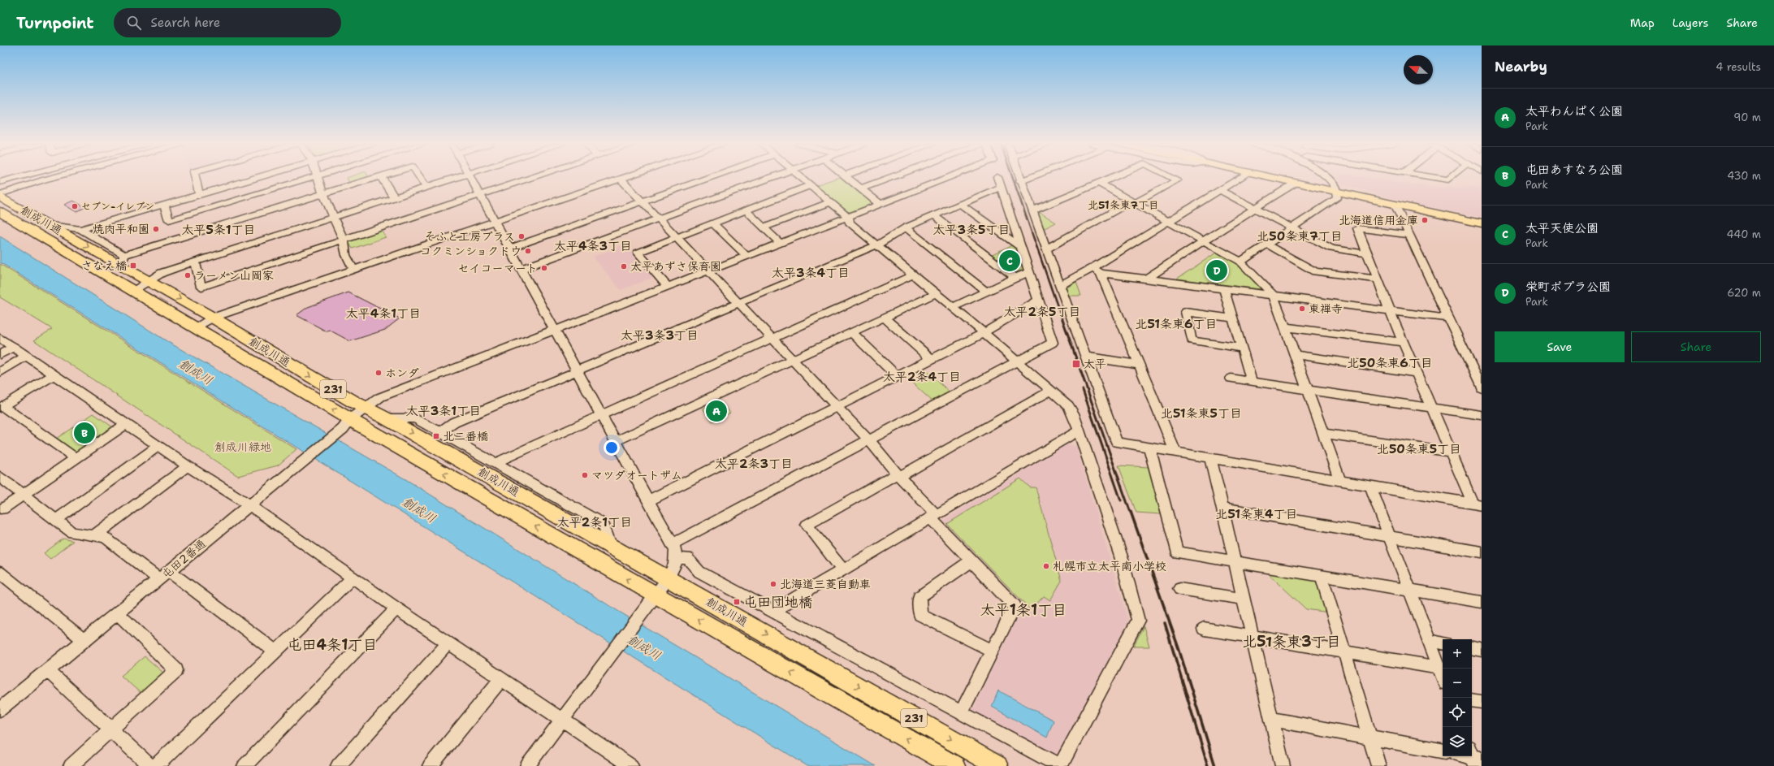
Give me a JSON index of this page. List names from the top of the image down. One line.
{"streets":{"highway":["創成川通","231"],"street":["屯田2番通"]},"crossings":[["創成川通","屯田2番通"]],"districts":["北51条東7丁目","太平5条1丁目","太平3条5丁目","北50条東7丁目","太平4条3丁目","太平3条4丁目","太平2条5丁目","太平4条1丁目","北51条東6丁目","太平3条3丁目","北50条東6丁目","太平2条4丁目","太平3条1丁目","北51条東5丁目","北50条東5丁目","太平2条3丁目","北51条東4丁目","太平2条1丁目","太平1条1丁目","北51条東3丁目","屯田4条1丁目"],"water":["創成川"],"parks":["創成川緑地"],"places":{"other":["セブン-イレブン","北海道信用金庫","焼肉平和園","そふと工房プラス","コクミンショクドウ","太平あずさ保育園","セイコーマート","ラーメン山岡家","東禅寺","ホンダ","マツダオートザム","札幌市立太平南小学校","北海道三菱自動車"],"transit":["さなえ橋","太平","北二番橋","屯田団地橋"]},"north":"left","page":{"header":"Turnpoint","search":"Search here","nav":["Map","Layers","Share"],"heading":["Nearby","4 results"],"list":[{"mark":"A","name":"太平わんぱく公園","note":"Park","value":"90 m"},{"mark":"B","name":"屯田あすなろ公園","note":"Park","value":"430 m"},{"mark":"C","name":"太平天使公園","note":"Park","value":"440 m"},{"mark":"D","name":"栄町ポプラ公園","note":"Park","value":"620 m"}],"pins":["C","D","A","B"],"buttons":["Save","Share"],"map_buttons":["+","−"]}}
